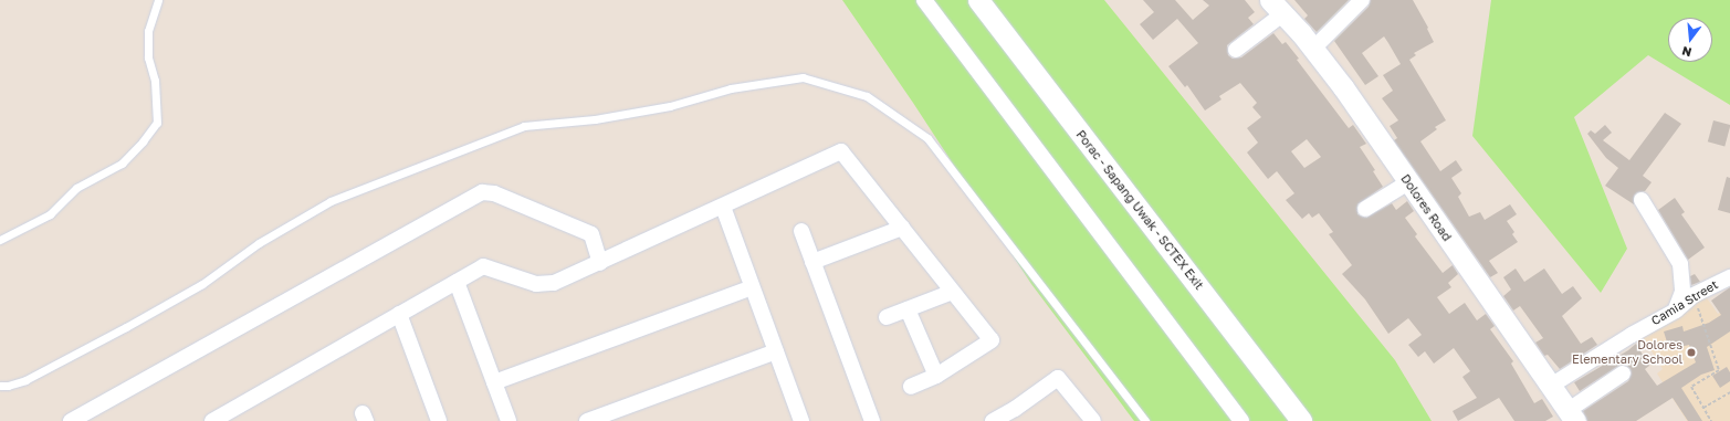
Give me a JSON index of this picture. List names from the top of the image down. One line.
{"streets":{"main road":["Dolores Road","Porac - Sapang Uwak - SCTEX Exit"],"street":["Camia Street"]},"crossings":[["Dolores Road","Camia Street"]],"places":["Dolores Elementary School"],"north":"bottom"}
